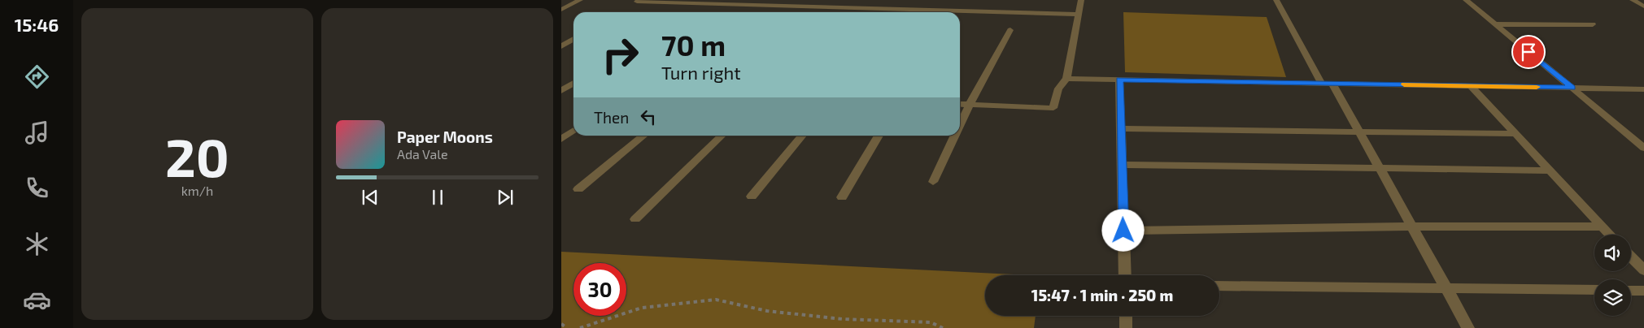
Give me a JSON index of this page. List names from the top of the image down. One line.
{"page":{"tabs":"15:46","tile":["20","km/h"],"turn":["70 m","Turn right"],"then":"Then","song":["Paper Moons","Ada Vale"],"limit":"30","trip":"15:47 · 1 min · 250 m"}}
